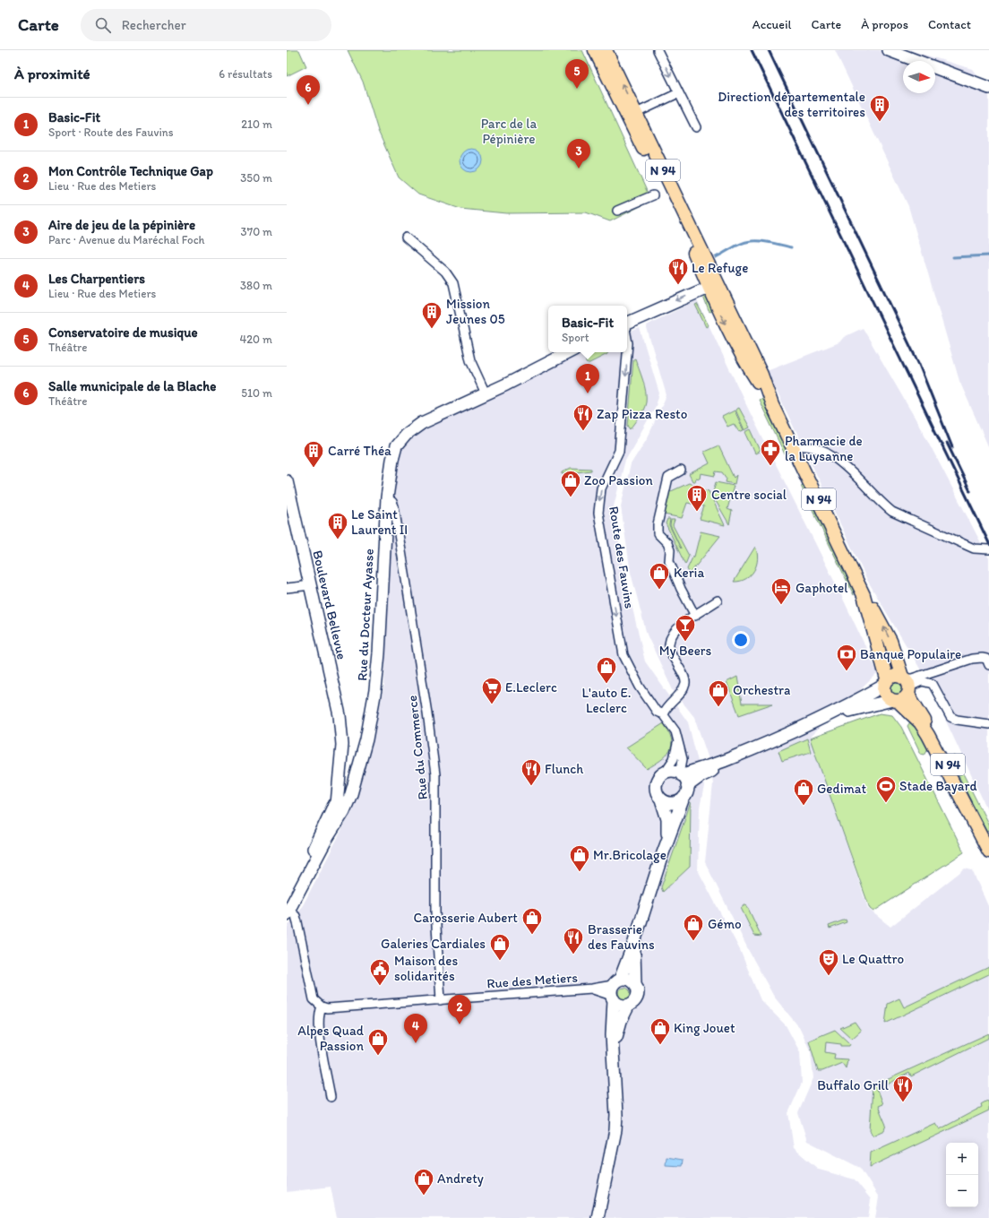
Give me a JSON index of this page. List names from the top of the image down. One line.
{"streets":{"main road":["N 94"],"street":["Route des Fauvins","Boulevard Bellevue","Rue du Docteur Ayasse","Rue du Commerce","Rue des Metiers"]},"crossings":[["Boulevard Bellevue","Rue du Docteur Ayasse"],["Rue du Docteur Ayasse","Rue du Commerce"],["Rue du Commerce","Rue des Metiers"]],"one_way":["Route des Fauvins"],"parks":["Parc de la Pépinière"],"places":{"building":["Direction départementale des territoires","Mission Jeunes 05","Carré Théa","Centre social","Le Saint Laurent II"],"restaurant":["Le Refuge","Zap Pizza Resto","Flunch","Brasserie des Fauvins","Buffalo Grill"],"pharmacy":["Pharmacie de la Luysanne"],"shop":["Zoo Passion","Keria","L'auto E. Leclerc","Orchestra","Gedimat","Mr.Bricolage","Carosserie Aubert","Gémo","Galeries Cardiales","King Jouet","Alpes Quad Passion","Andrety"],"hotel":["Gaphotel"],"bar":["My Beers"],"bank":["Banque Populaire"],"supermarket":["E.Leclerc"],"sports":["Stade Bayard"],"theatre":["Le Quattro"],"public building":["Maison des solidarités"]},"north":"right","page":{"header":"Carte","search":"Rechercher","nav":["Accueil","Carte","À propos","Contact"],"heading":["À proximité","6 résultats"],"pins":["5","6","3","1","2","4"],"list":[{"mark":"1","name":"Basic-Fit","note":"Sport · Route des Fauvins","value":"210 m"},{"mark":"2","name":"Mon Contrôle Technique Gap","note":"Lieu · Rue des Metiers","value":"350 m"},{"mark":"3","name":"Aire de jeu de la pépinière","note":"Parc · Avenue du Maréchal Foch","value":"370 m"},{"mark":"4","name":"Les Charpentiers","note":"Lieu · Rue des Metiers","value":"380 m"},{"mark":"5","name":"Conservatoire de musique","note":"Théâtre","value":"420 m"},{"mark":"6","name":"Salle municipale de la Blache","note":"Théâtre","value":"510 m"}],"popup":["Basic-Fit","Sport"],"map_buttons":["+","−"]}}
